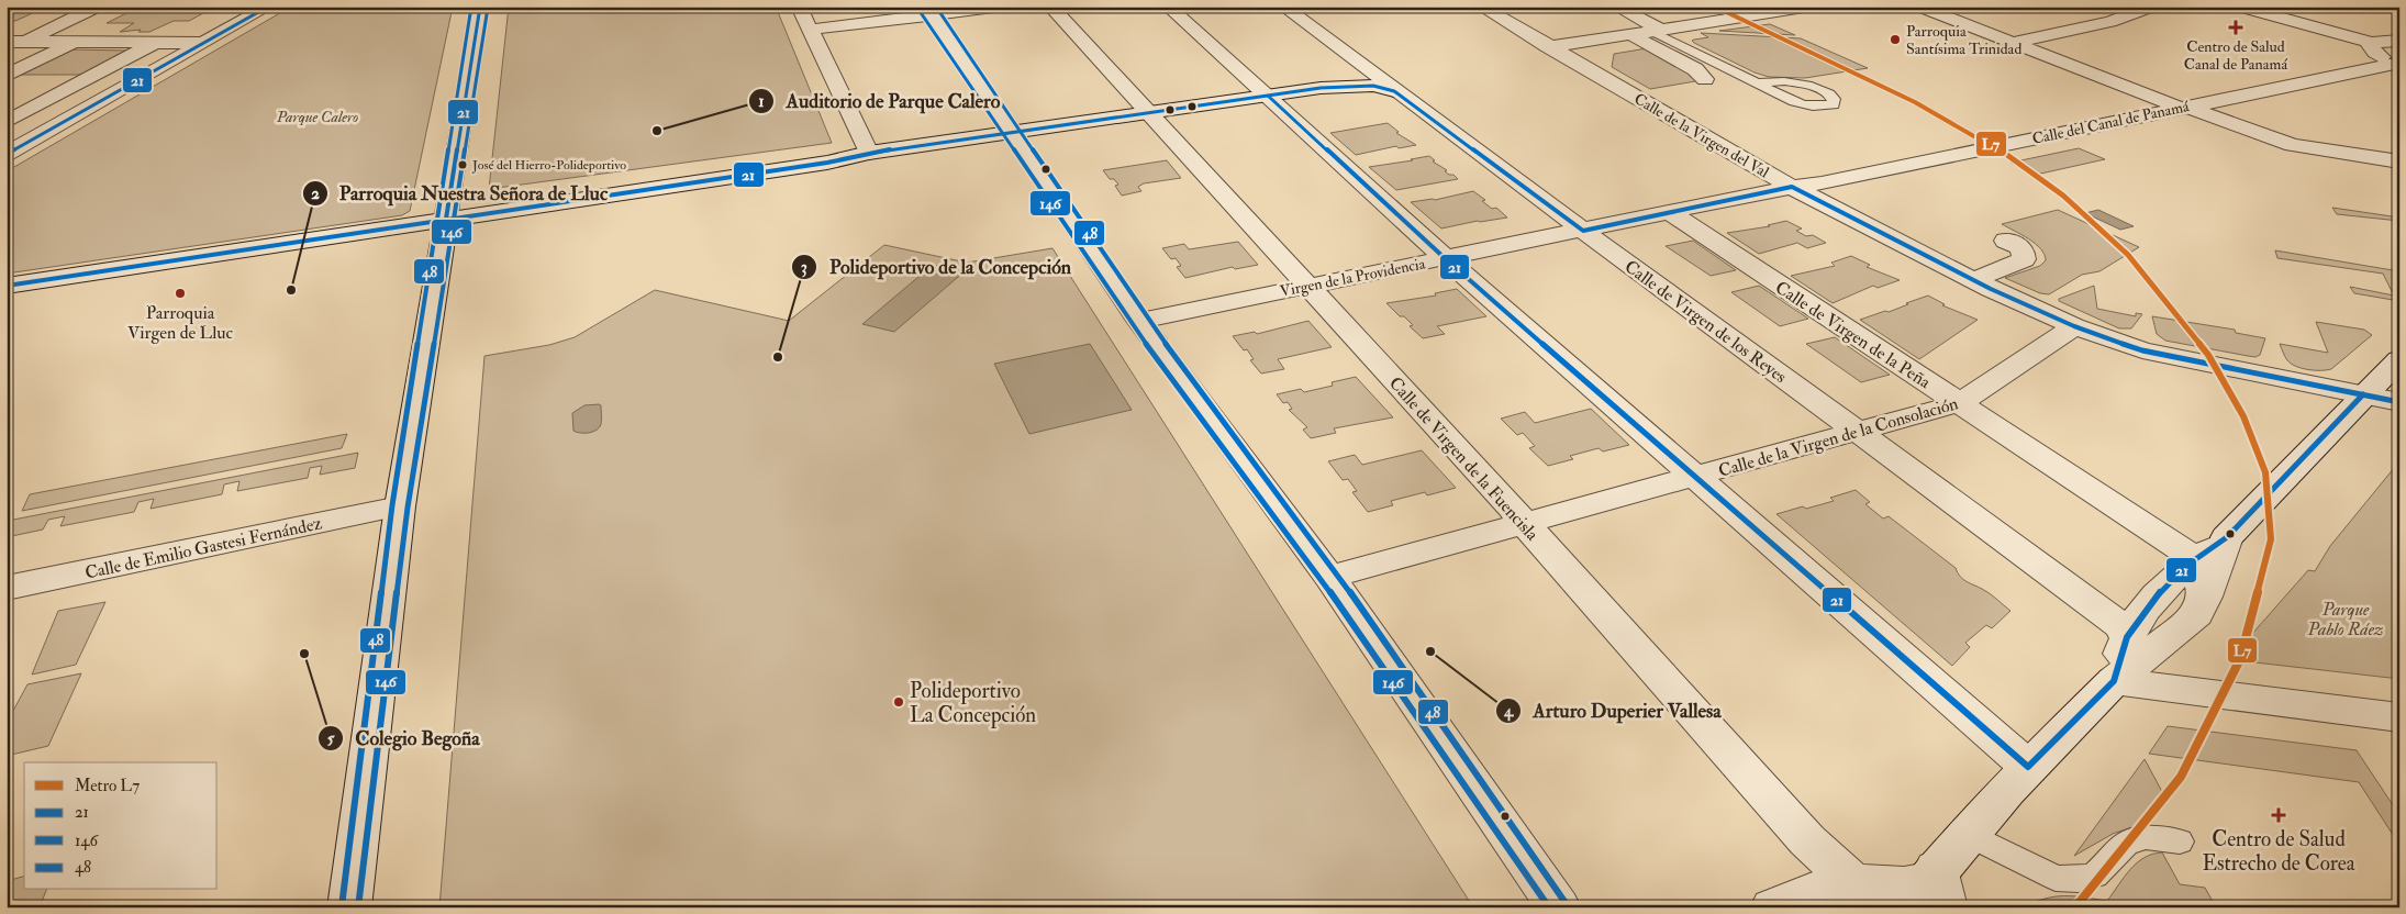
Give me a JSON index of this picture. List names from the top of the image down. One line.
{"streets":{"street":["Calle del Canal de Panamá","Calle de la Virgen del Val","Virgen de la Providencia","Calle de Virgen de los Reyes","Calle de Virgen de la Peña","Calle de la Virgen de la Consolación","Calle de Virgen de la Fuencisla","Calle de Emilio Gastesi Fernández"]},"crossings":[["Calle del Canal de Panamá","Calle de la Virgen del Val"],["Calle del Canal de Panamá","Virgen de la Providencia"],["Calle de la Virgen del Val","Virgen de la Providencia"],["Calle de la Virgen del Val","Calle de la Virgen de la Consolación"],["Virgen de la Providencia","Calle de Virgen de los Reyes"],["Virgen de la Providencia","Calle de Virgen de la Peña"],["Virgen de la Providencia","Calle de Virgen de la Fuencisla"],["Calle de Virgen de los Reyes","Calle de la Virgen de la Consolación"],["Calle de Virgen de la Peña","Calle de la Virgen de la Consolación"],["Calle de la Virgen de la Consolación","Calle de Virgen de la Fuencisla"]],"parks":["Parque Calero","Parque Pablo Ráez"],"places":{"health":["Centro de Salud Canal de Panamá","Centro de Salud Estrecho de Corea"],"other":["Parroquia Santísima Trinidad","Auditorio de Parque Calero","José del Hierro-Polideportivo","Parroquia Nuestra Señora de Lluc","Parroquia Virgen de Lluc","Polideportivo de la Concepción","Arturo Duperier Vallesa","Colegio Begoña","Polideportivo La Concepción"]},"lines":["metro line L7","transit line 21","transit line 48","transit line 146"],"legend":["Metro L7","21","146","48"]}
